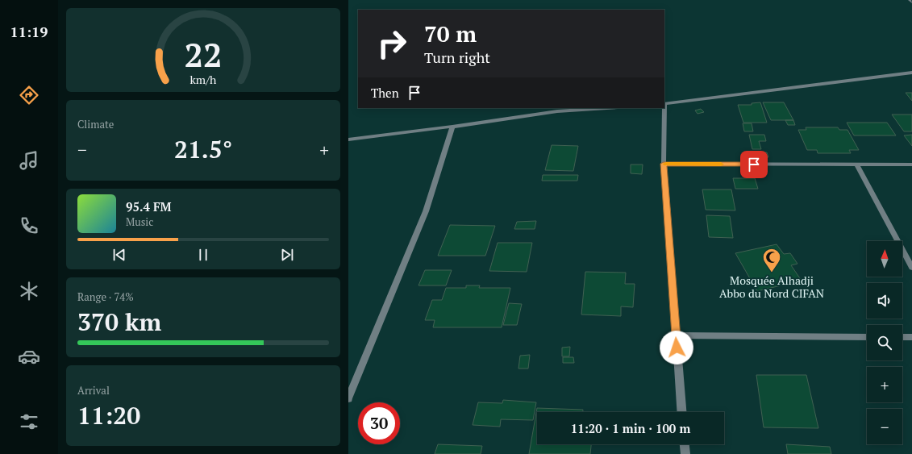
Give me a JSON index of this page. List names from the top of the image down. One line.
{"places":{"mosque":["Mosquée Alhadji Abbo du Nord CIFAN"]},"north":"top","page":{"tabs":"11:19","turn":["70 m","Turn right"],"then":"Then","tile":["Climate",["Range · 74%","370 km"],["Arrival","11:20"]],"heat":["−","21.5°","+"],"song":["95.4 FM","Music"],"map_buttons":["+","−"],"limit":"30","trip":"11:20 · 1 min · 100 m","gauge":["22","km/h"]}}
